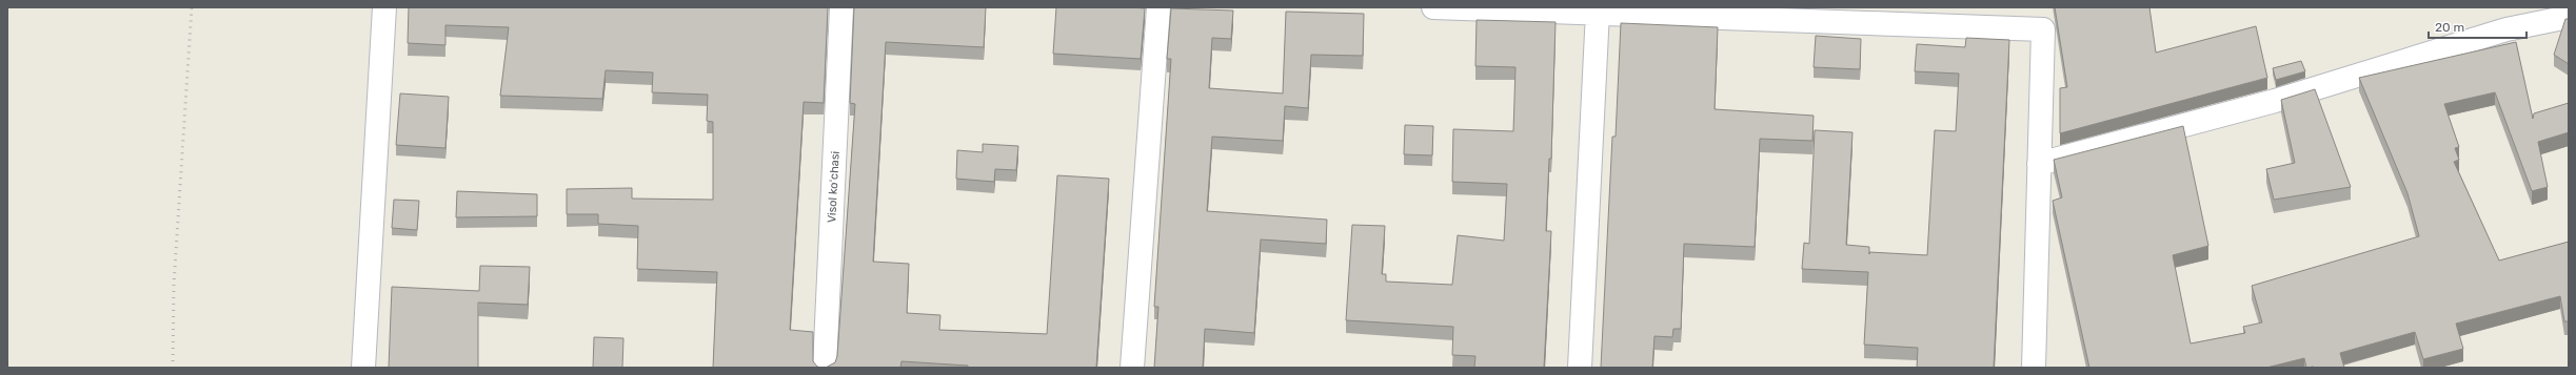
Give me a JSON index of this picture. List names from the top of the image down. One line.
{"streets":{"street":["Visol koʻchasi"]},"scale_bar":"20 m"}
